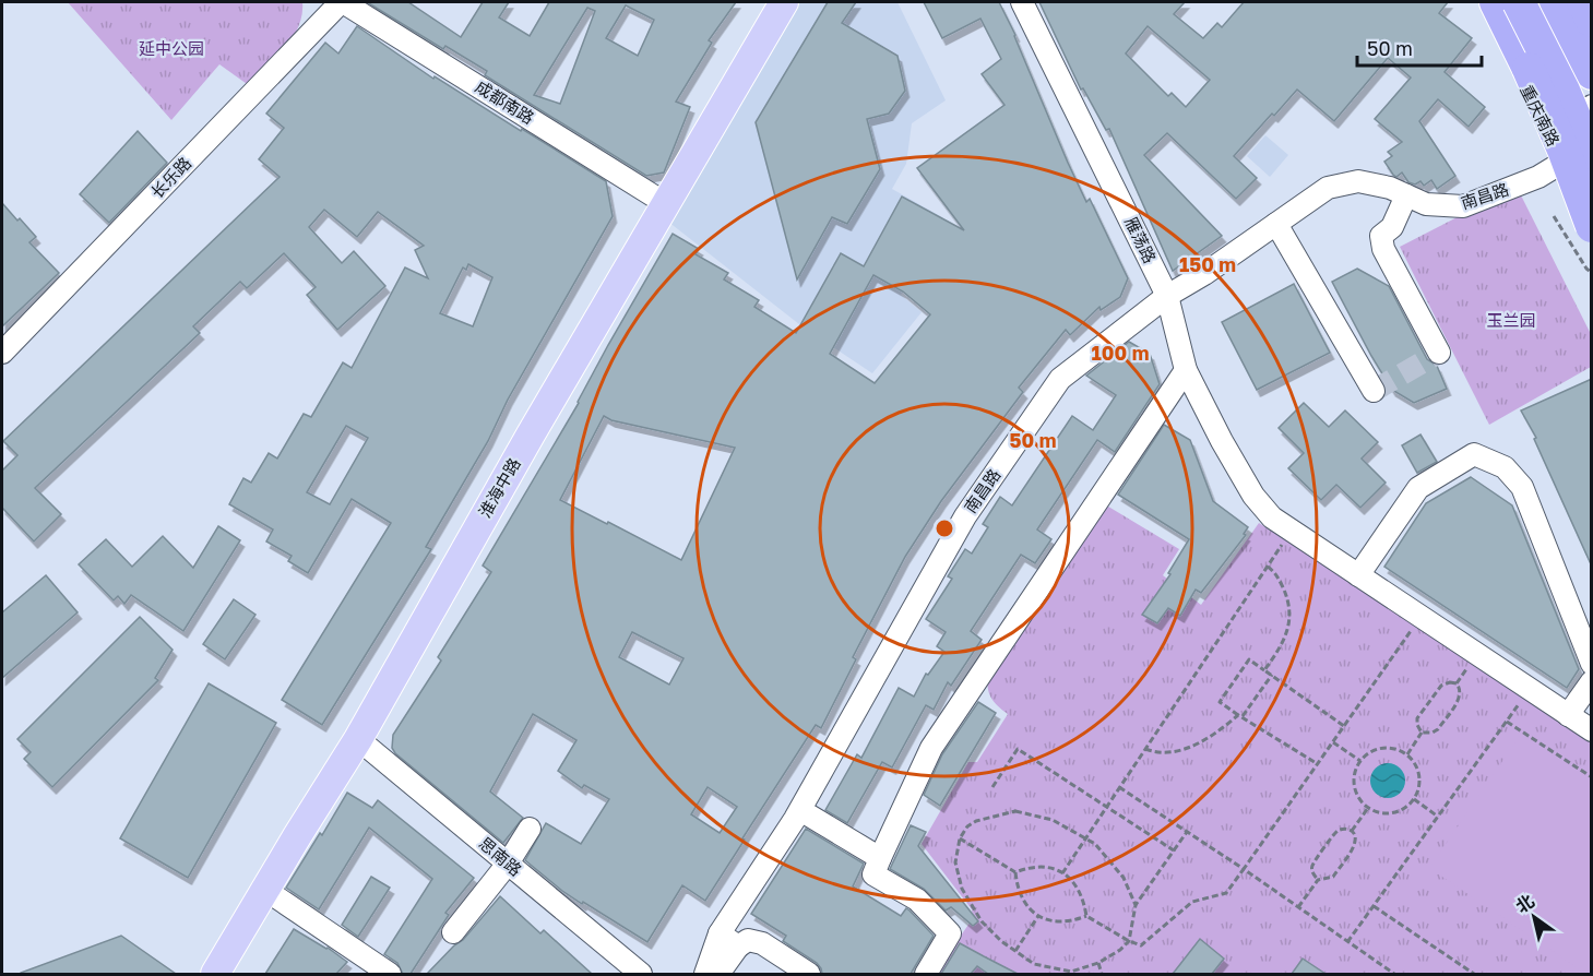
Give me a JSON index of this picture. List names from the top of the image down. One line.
{"streets":{"main road":["重庆南路","淮海中路"],"street":["成都南路","长乐路","南昌路","雁荡路","思南路"]},"crossings":[["成都南路","长乐路"],["成都南路","淮海中路"],["重庆南路","南昌路"],["南昌路","雁荡路"],["淮海中路","思南路"]],"parks":["延中公园","玉兰园"],"scale_bar":"50 m","north":"top left","rings":["150 m","100 m","50 m"]}
